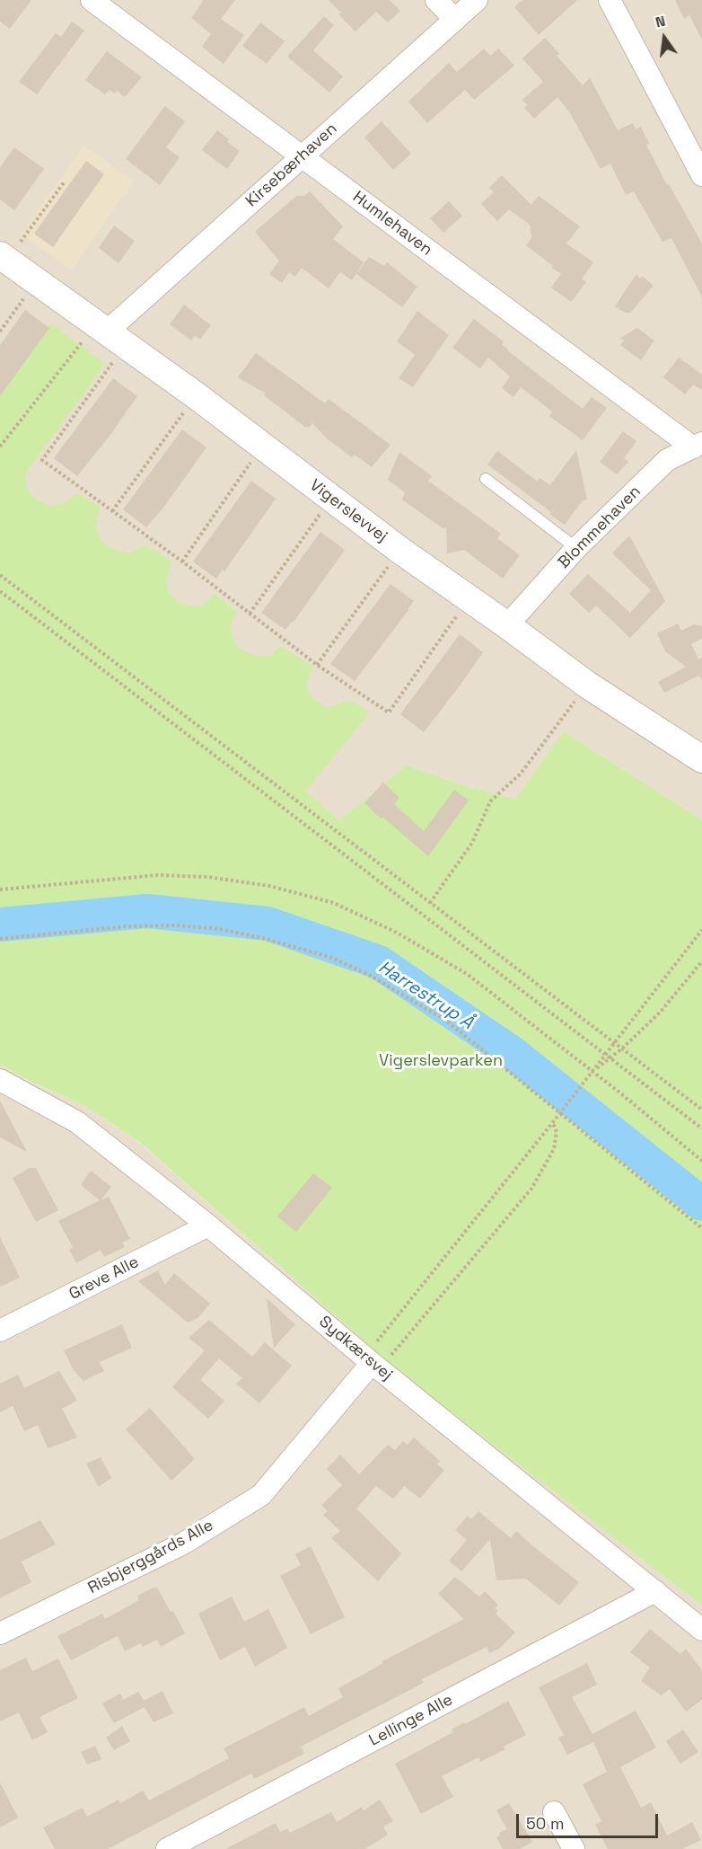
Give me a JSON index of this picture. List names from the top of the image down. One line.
{"streets":{"street":["Kirsebærhaven","Humlehaven","Vigerslevvej","Blommehaven","Greve Alle","Sydkærsvej","Risbjerggårds Alle","Lellinge Alle"]},"crossings":[["Kirsebærhaven","Humlehaven"],["Kirsebærhaven","Vigerslevvej"],["Humlehaven","Blommehaven"],["Vigerslevvej","Blommehaven"],["Greve Alle","Sydkærsvej"],["Sydkærsvej","Risbjerggårds Alle"],["Sydkærsvej","Lellinge Alle"]],"water":["Harrestrup Å"],"parks":["Vigerslevparken"],"scale_bar":"50 m","north":"top"}
